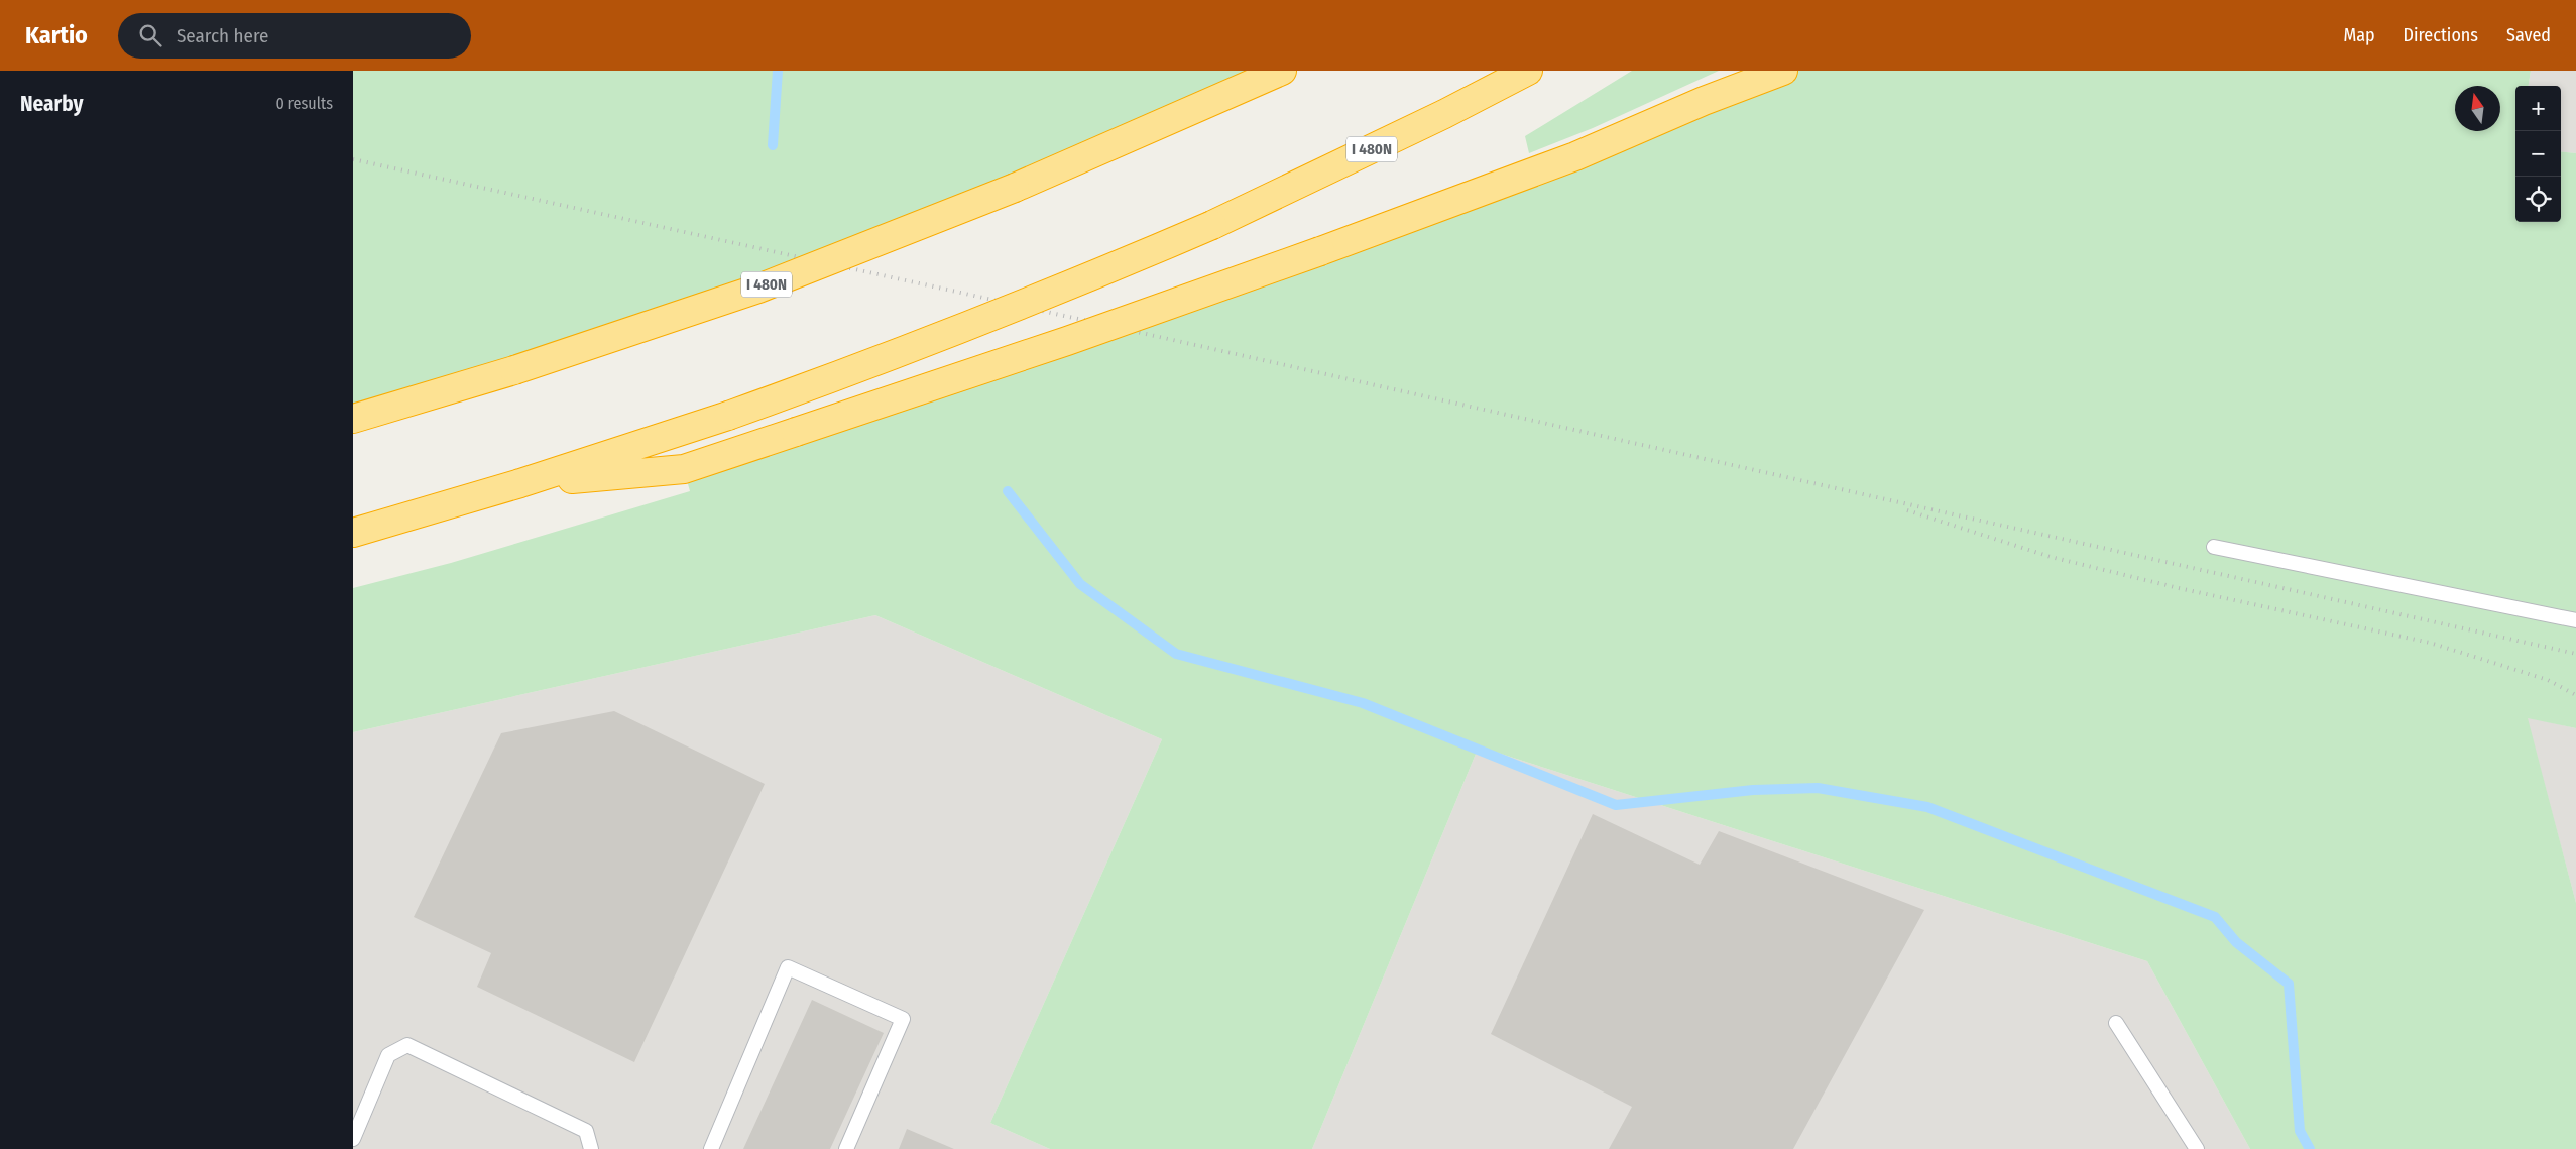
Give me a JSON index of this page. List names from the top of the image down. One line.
{"streets":{"highway":["I 480N"]},"north":"top","page":{"header":"Kartio","search":"Search here","nav":["Map","Directions","Saved"],"heading":["Nearby","0 results"],"map_buttons":["+","−"]}}
